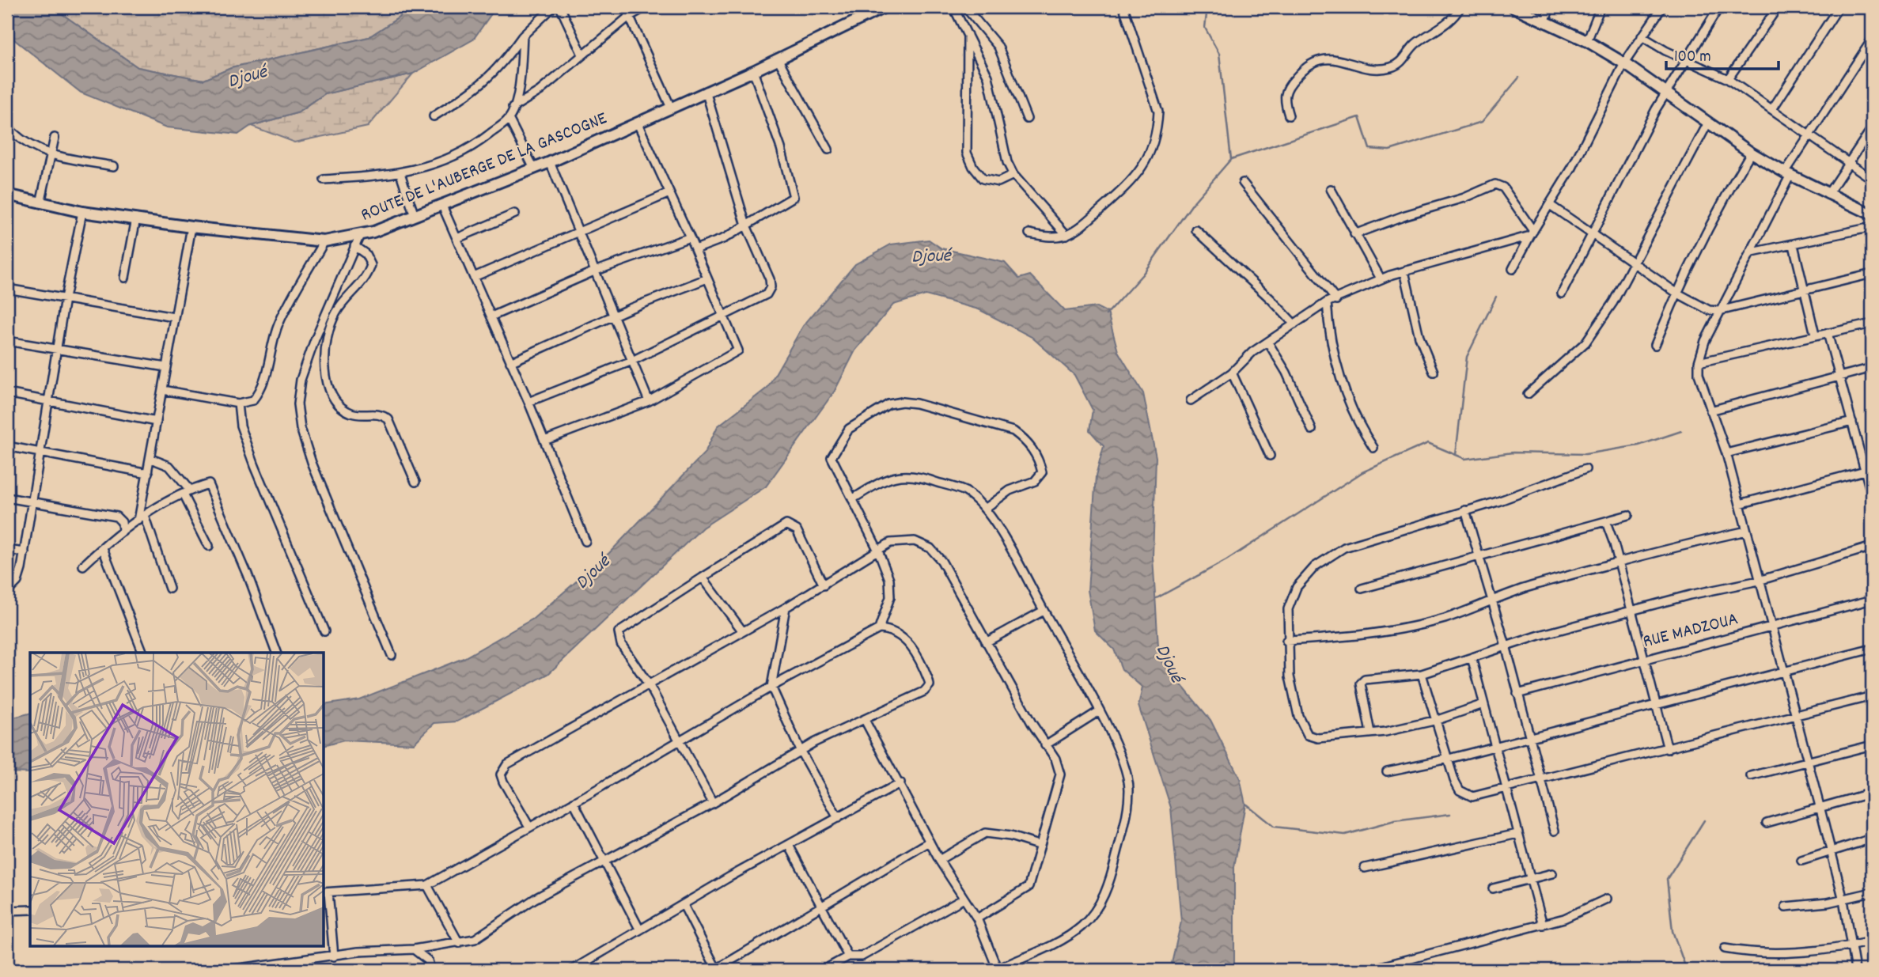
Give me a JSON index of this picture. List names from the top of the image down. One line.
{"streets":{"street":["ROUTE DE L'AUBERGE DE LA GASCOGNE","RUE MADZOUA"]},"water":["Djoué"],"scale_bar":"100 m"}
